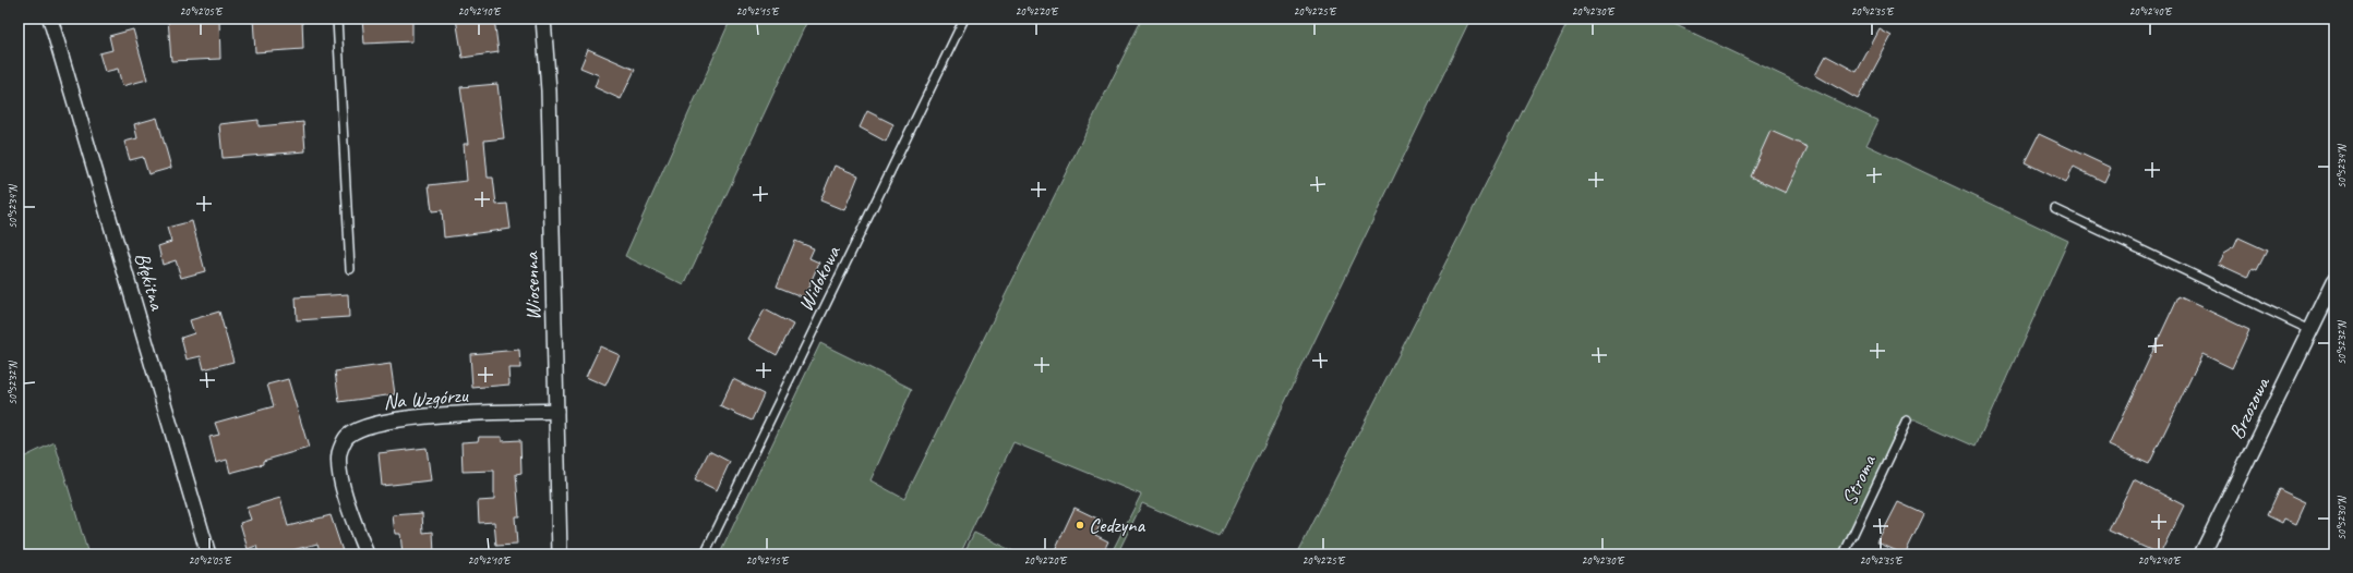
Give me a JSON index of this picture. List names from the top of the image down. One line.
{"streets":{"street":["Błękitna","Wiosenna","Na Wzgórzu","Brzozowa"],"lane":["Widokowa","Stroma"]},"crossings":[["Wiosenna","Na Wzgórzu"]],"places":["Cedzyna"],"coordinates":["20°42'05\"E","20°42'10\"E","20°42'15\"E","20°42'20\"E","20°42'25\"E","20°42'30\"E","20°42'35\"E","20°42'40\"E","50°52'34\"N","50°52'32\"N","50°52'30\"N"]}
